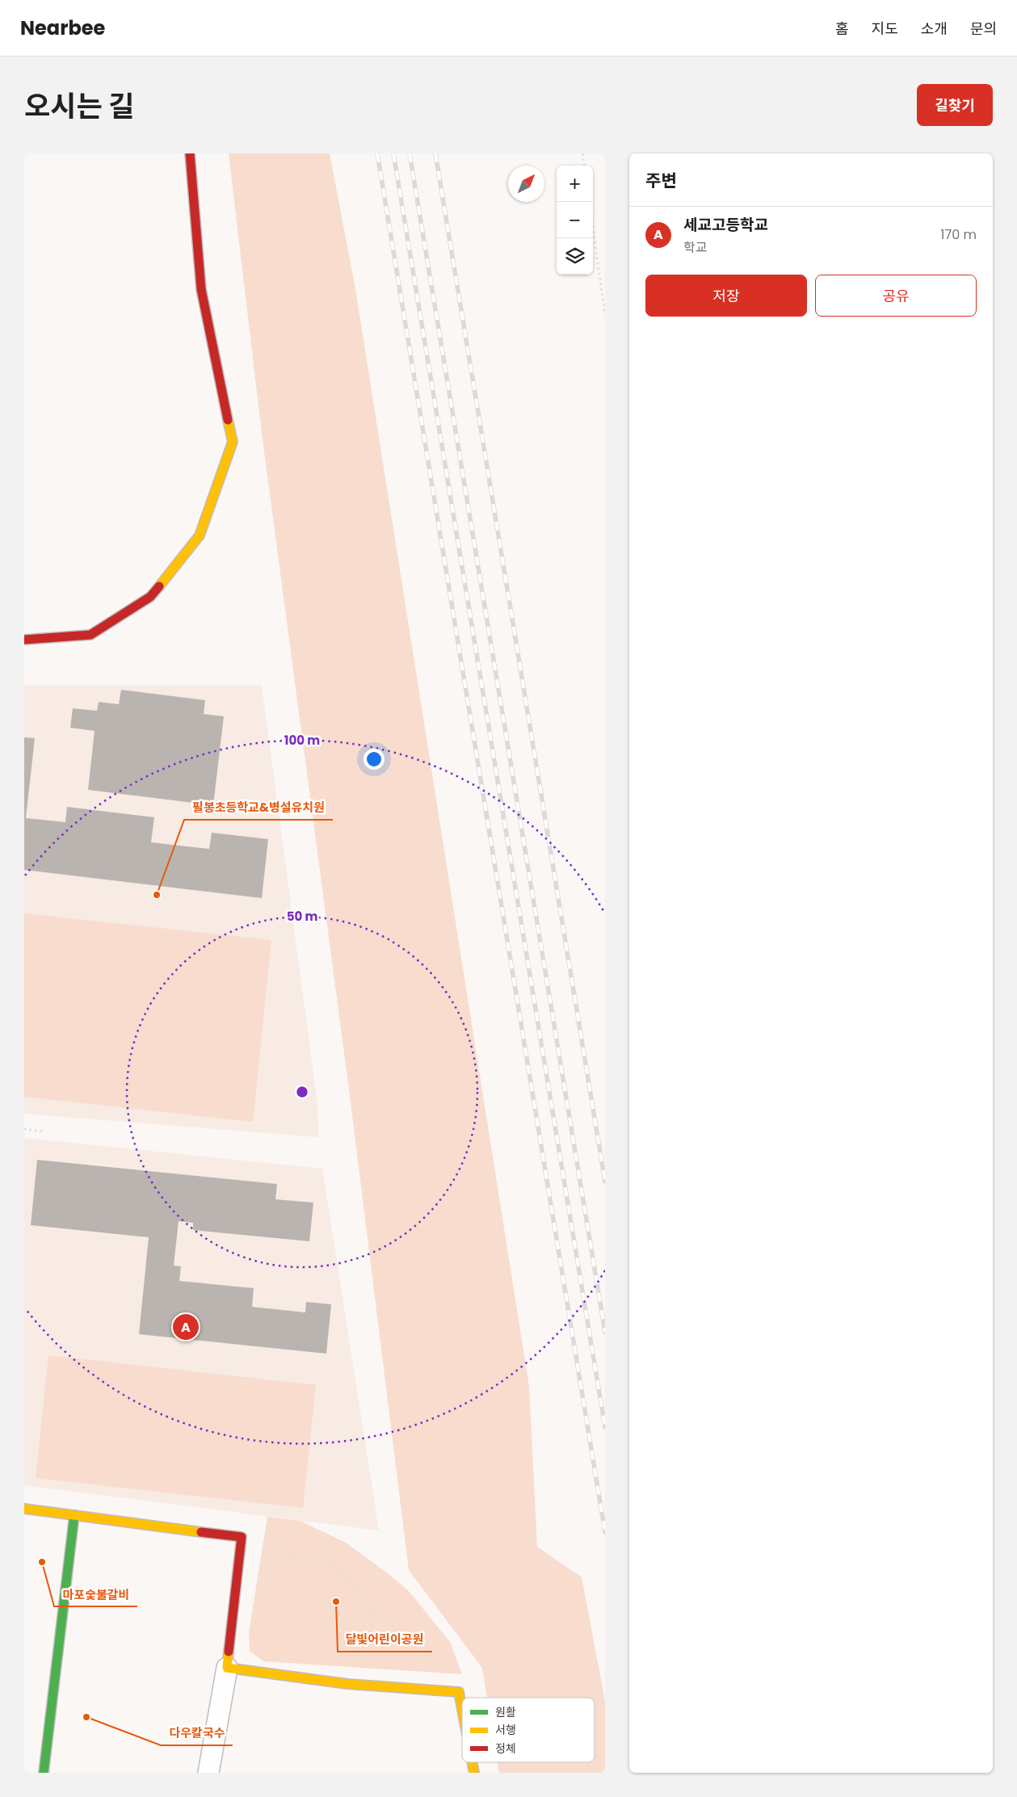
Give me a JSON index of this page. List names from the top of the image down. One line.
{"places":["필봉초등학교&병설유치원","마포숯불갈비","달빛어린이공원","다우칼국수"],"legend":["원활","서행","정체"],"north":"top right","page":{"header":"Nearbee","nav":["홈","지도","소개","문의"],"title":"오시는 길","buttons":["길찾기",["저장","공유"]],"heading":"주변","map_buttons":["+","−"],"list":[{"mark":"A","name":"세교고등학교","note":"학교","value":"170 m"}],"pins":"A"},"rings":["100 m","50 m"]}
